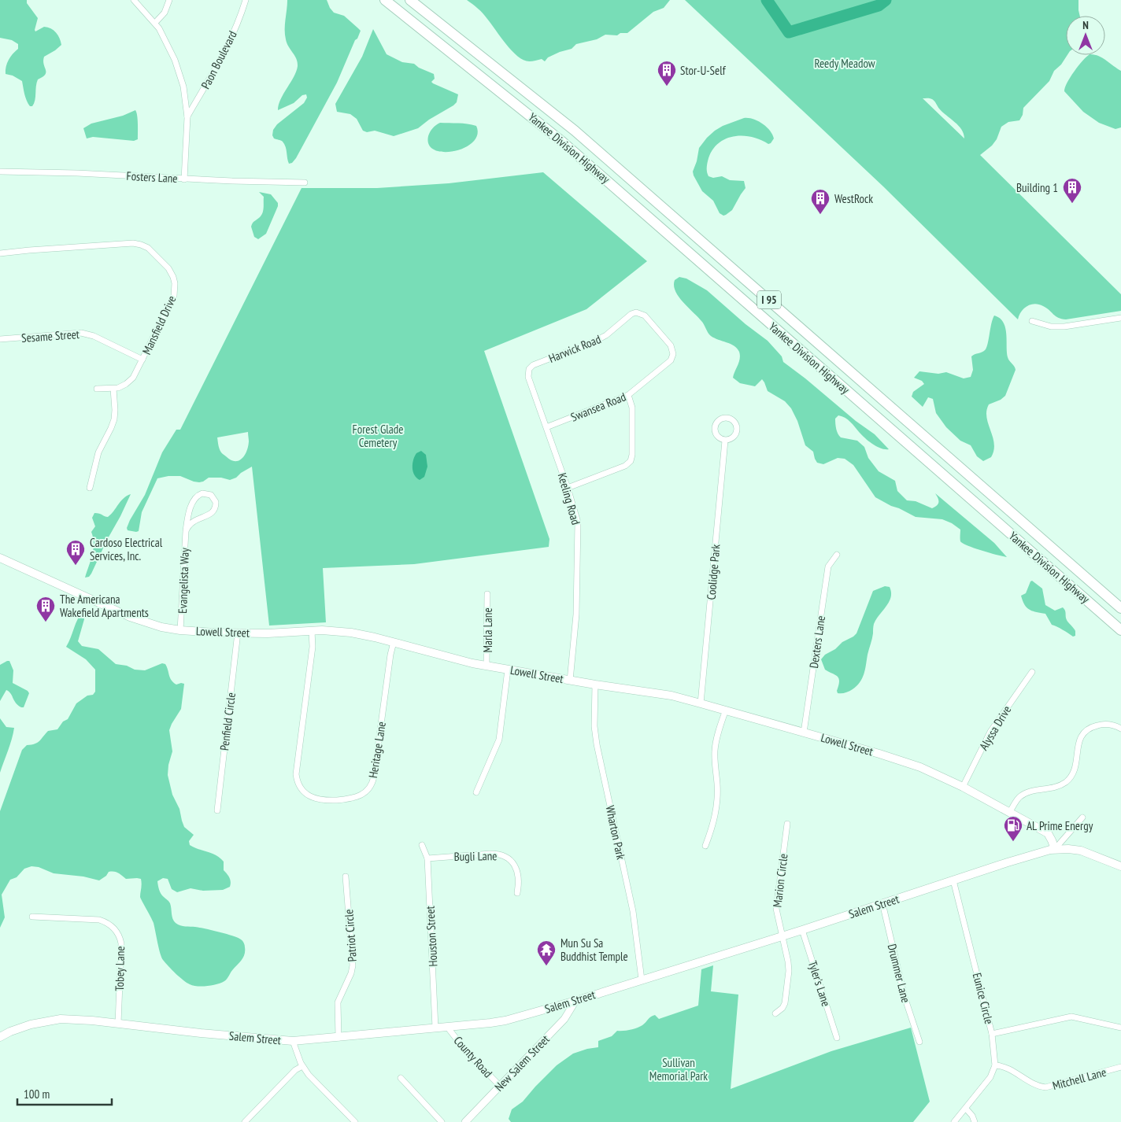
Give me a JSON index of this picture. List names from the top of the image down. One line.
{"streets":{"highway":["Yankee Division Highway","I 95"],"main road":["Lowell Street","Salem Street"],"street":["Paon Boulevard","Fosters Lane","Mansfield Drive","Sesame Street","Harwick Road","Swansea Road","Keeling Road","Coolidge Park","Evangelista Way","Marla Lane","Dexters Lane","Penfield Circle","Alyssa Drive","Heritage Lane","Wharton Park","Bugli Lane","Marion Circle","Patriot Circle","Houston Street","Tobey Lane","Drummer Lane","Tyler's Lane","Eunice Circle","County Road","New Salem Street","Mitchell Lane"]},"crossings":[["Paon Boulevard","Fosters Lane"],["Mansfield Drive","Sesame Street"],["Harwick Road","Swansea Road"],["Harwick Road","Keeling Road"],["Swansea Road","Keeling Road"],["Keeling Road","Lowell Street"],["Coolidge Park","Lowell Street"],["Evangelista Way","Lowell Street"],["Marla Lane","Lowell Street"],["Lowell Street","Dexters Lane"],["Lowell Street","Penfield Circle"],["Lowell Street","Alyssa Drive"],["Lowell Street","Heritage Lane"],["Lowell Street","Wharton Park"],["Lowell Street","Salem Street"],["Wharton Park","Salem Street"],["Bugli Lane","Houston Street"],["Marion Circle","Salem Street"],["Salem Street","Patriot Circle"],["Salem Street","Houston Street"],["Salem Street","Tobey Lane"],["Salem Street","Drummer Lane"],["Salem Street","Tyler's Lane"],["Salem Street","Eunice Circle"],["Salem Street","County Road"],["Salem Street","New Salem Street"],["Eunice Circle","Mitchell Lane"],["County Road","New Salem Street"]],"parks":["Reedy Meadow","Forest Glade Cemetery","Sullivan Memorial Park"],"places":{"building":["Stor-U-Self","Building 1","WestRock","Cardoso Electrical Services, Inc.","The Americana Wakefield Apartments"],"fuel station":["AL Prime Energy"],"temple":["Mun Su Sa Buddhist Temple"]},"scale_bar":"100 m","north":"top"}
